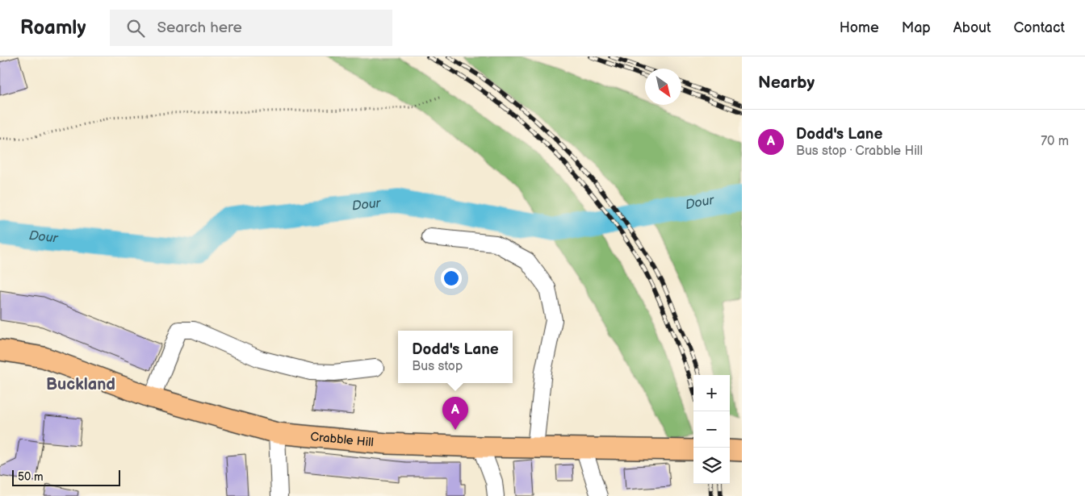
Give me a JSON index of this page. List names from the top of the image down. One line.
{"streets":{"main road":["Crabble Hill"]},"districts":["Buckland"],"water":["Dour"],"scale_bar":"50 m","north":"bottom right","page":{"header":"Roamly","search":"Search here","nav":["Home","Map","About","Contact"],"heading":"Nearby","list":[{"mark":"A","name":"Dodd's Lane","note":"Bus stop · Crabble Hill","value":"70 m"}],"popup":["Dodd's Lane","Bus stop"],"map_buttons":["+","−"],"pins":"A","scale":"50 m"}}
